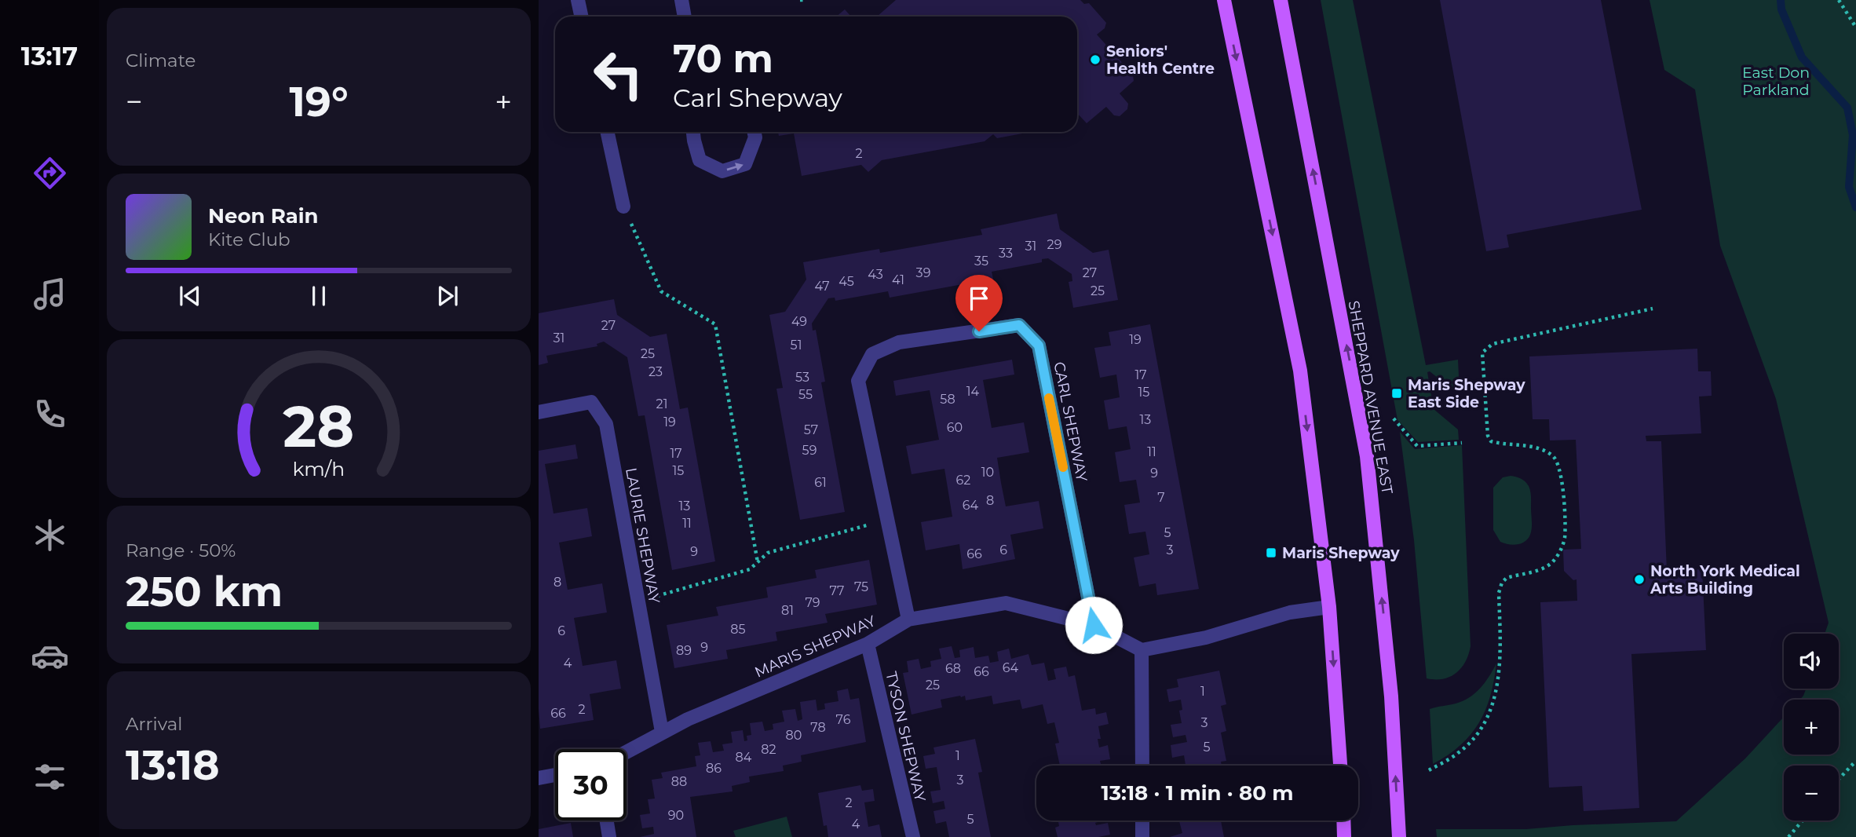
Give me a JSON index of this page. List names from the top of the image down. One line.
{"streets":{"main road":["SHEPPARD AVENUE EAST"],"street":["CARL SHEPWAY","LAURIE SHEPWAY","MARIS SHEPWAY","TYSON SHEPWAY"]},"crossings":[["CARL SHEPWAY","MARIS SHEPWAY"],["LAURIE SHEPWAY","MARIS SHEPWAY"],["MARIS SHEPWAY","TYSON SHEPWAY"]],"parks":["East Don Parkland"],"places":{"other":["Seniors' Health Centre","North York Medical Arts Building"],"transit":["Maris Shepway East Side","Maris Shepway"]},"house_numbers":["2","29","31","33","35","39","27","43","41","45","47","25","49","27","31","19","51","25","23","17","53","14","15","55","58","21","13","19","60","57","59","11","17","15","10","9","62","61","7","8","64","13","11","5","6","3","9","66","8","75","77","79","81","85","6","9","89","4","64","68","66","25","1","2","66","76","3","78","80","5","82","1","84","86","3","88","2","90","5","4"],"page":{"tabs":"13:17","tile":["Climate",["Range · 50%","250 km"],["Arrival","13:18"]],"turn":["70 m","Carl Shepway"],"heat":["−","19°","+"],"song":["Neon Rain","Kite Club"],"map_buttons":["+","−"],"limit":"30","trip":"13:18 · 1 min · 80 m","gauge":["28","km/h"]}}
